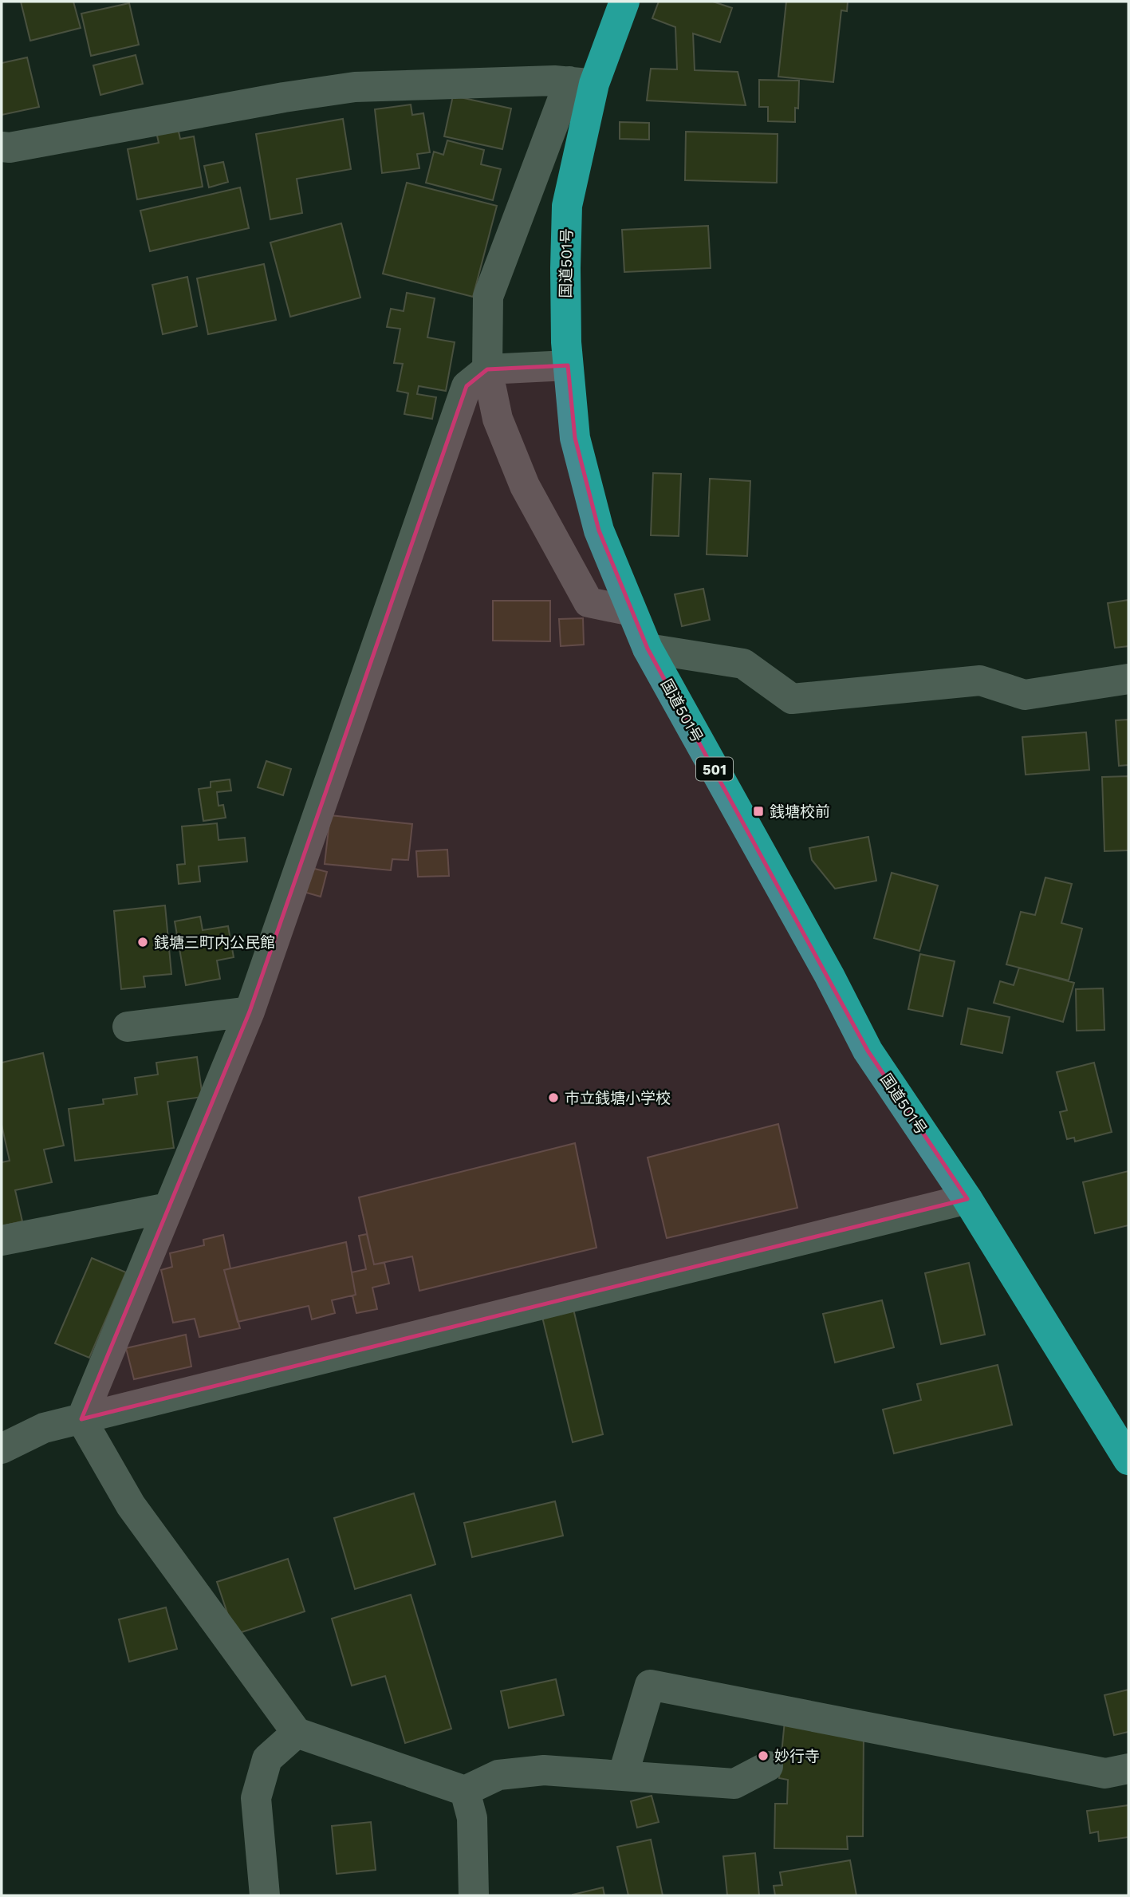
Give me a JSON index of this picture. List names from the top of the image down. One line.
{"streets":{"highway":["国道501号","501"]},"places":{"transit":["銭塘校前"],"other":["銭塘三町内公民館","市立銭塘小学校","妙行寺"]}}
